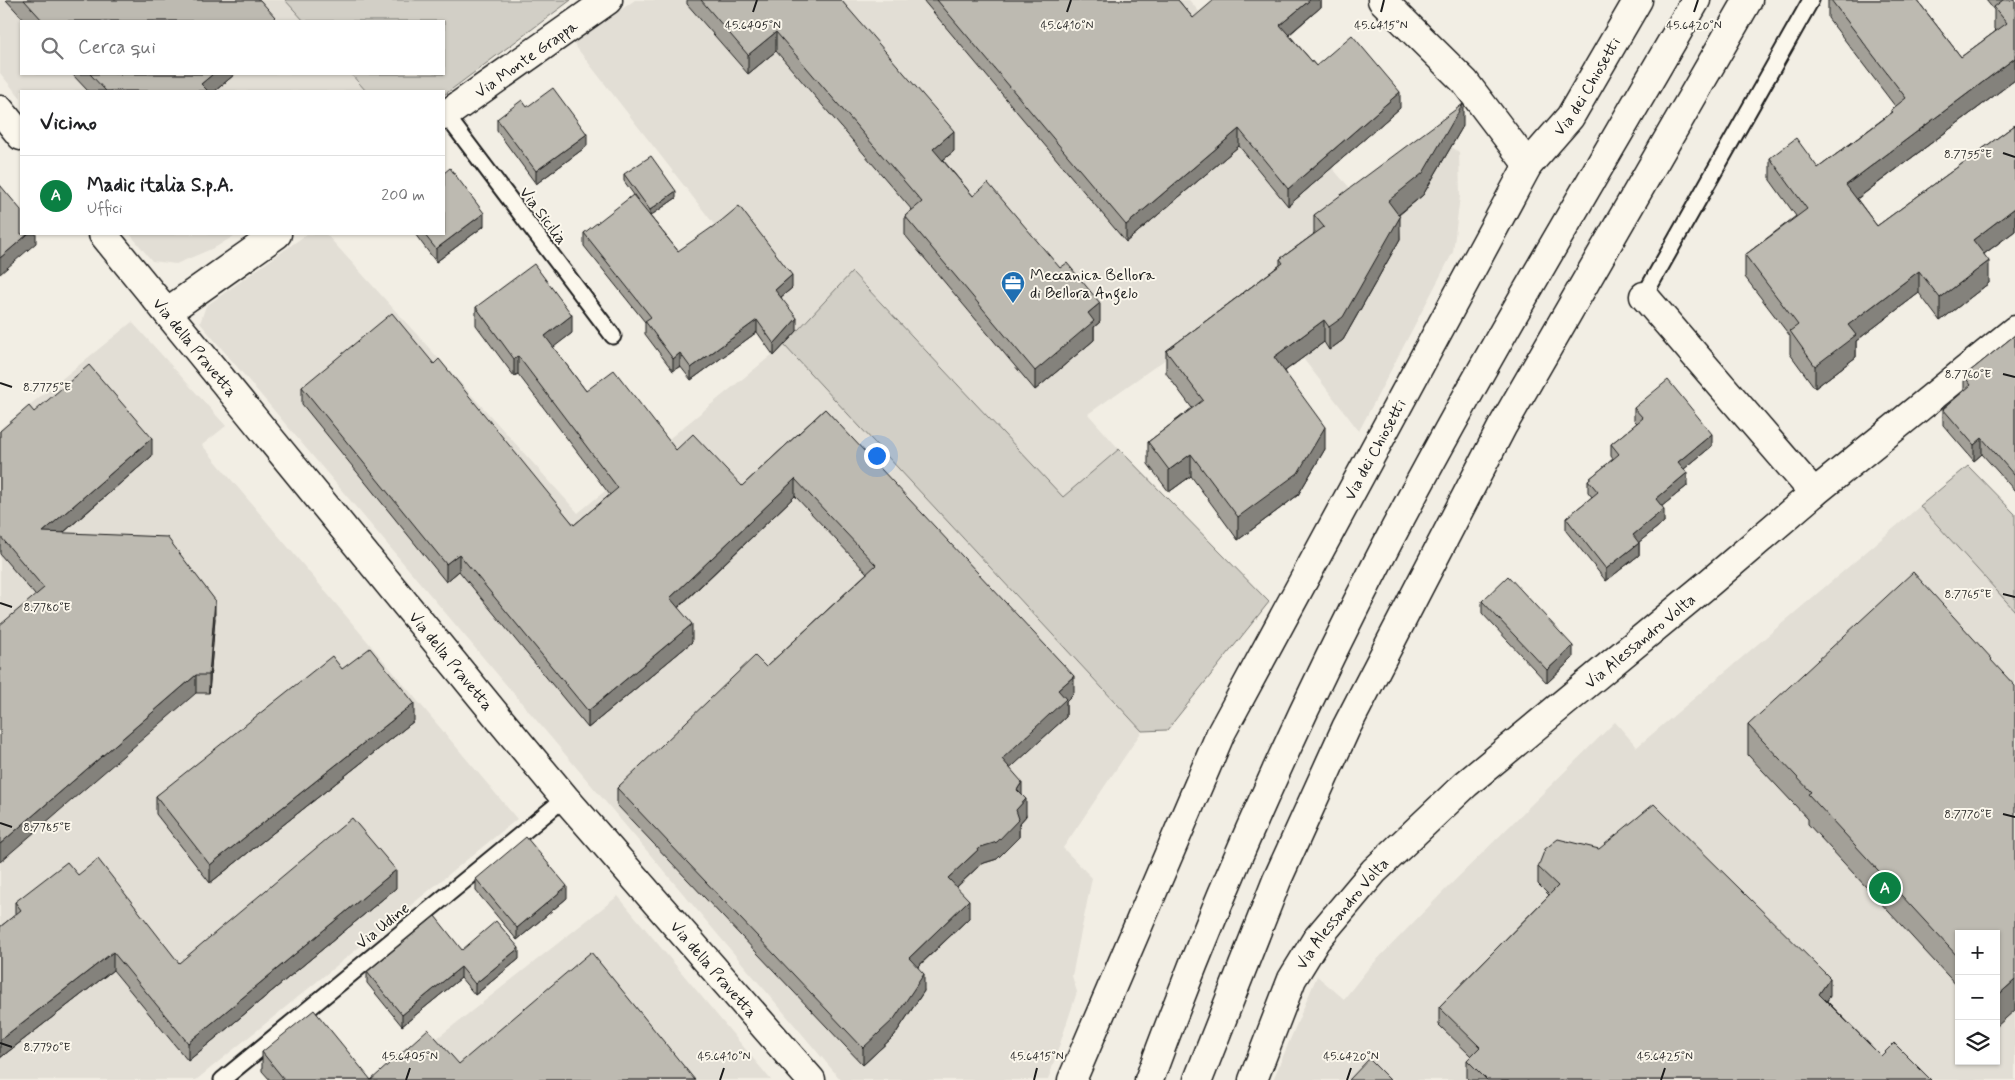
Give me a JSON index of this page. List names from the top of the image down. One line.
{"streets":{"main road":["Via Monte Grappa","Via dei Chiosetti","Via della Pravetta","Via Alessandro Volta"],"lane":["Via Sicilia","Via Udine"]},"crossings":[["Via Monte Grappa","Via Sicilia"],["Via della Pravetta","Via Udine"]],"places":{"office":["Meccanica Bellora di Bellora Angelo"]},"page":{"search":"Cerca qui","heading":"Vicino","list":[{"mark":"A","name":"Madic italia S.p.A.","note":"Uffici","value":"200 m"}],"pins":"A","map_buttons":["+","−"]},"coordinates":["45.6405°N","45.6410°N","45.6415°N","45.6420°N","8.7755°E","8.7760°E","8.7775°E","8.7765°E","8.7780°E","8.7770°E","8.7785°E","8.7790°E","45.6425°N"]}
